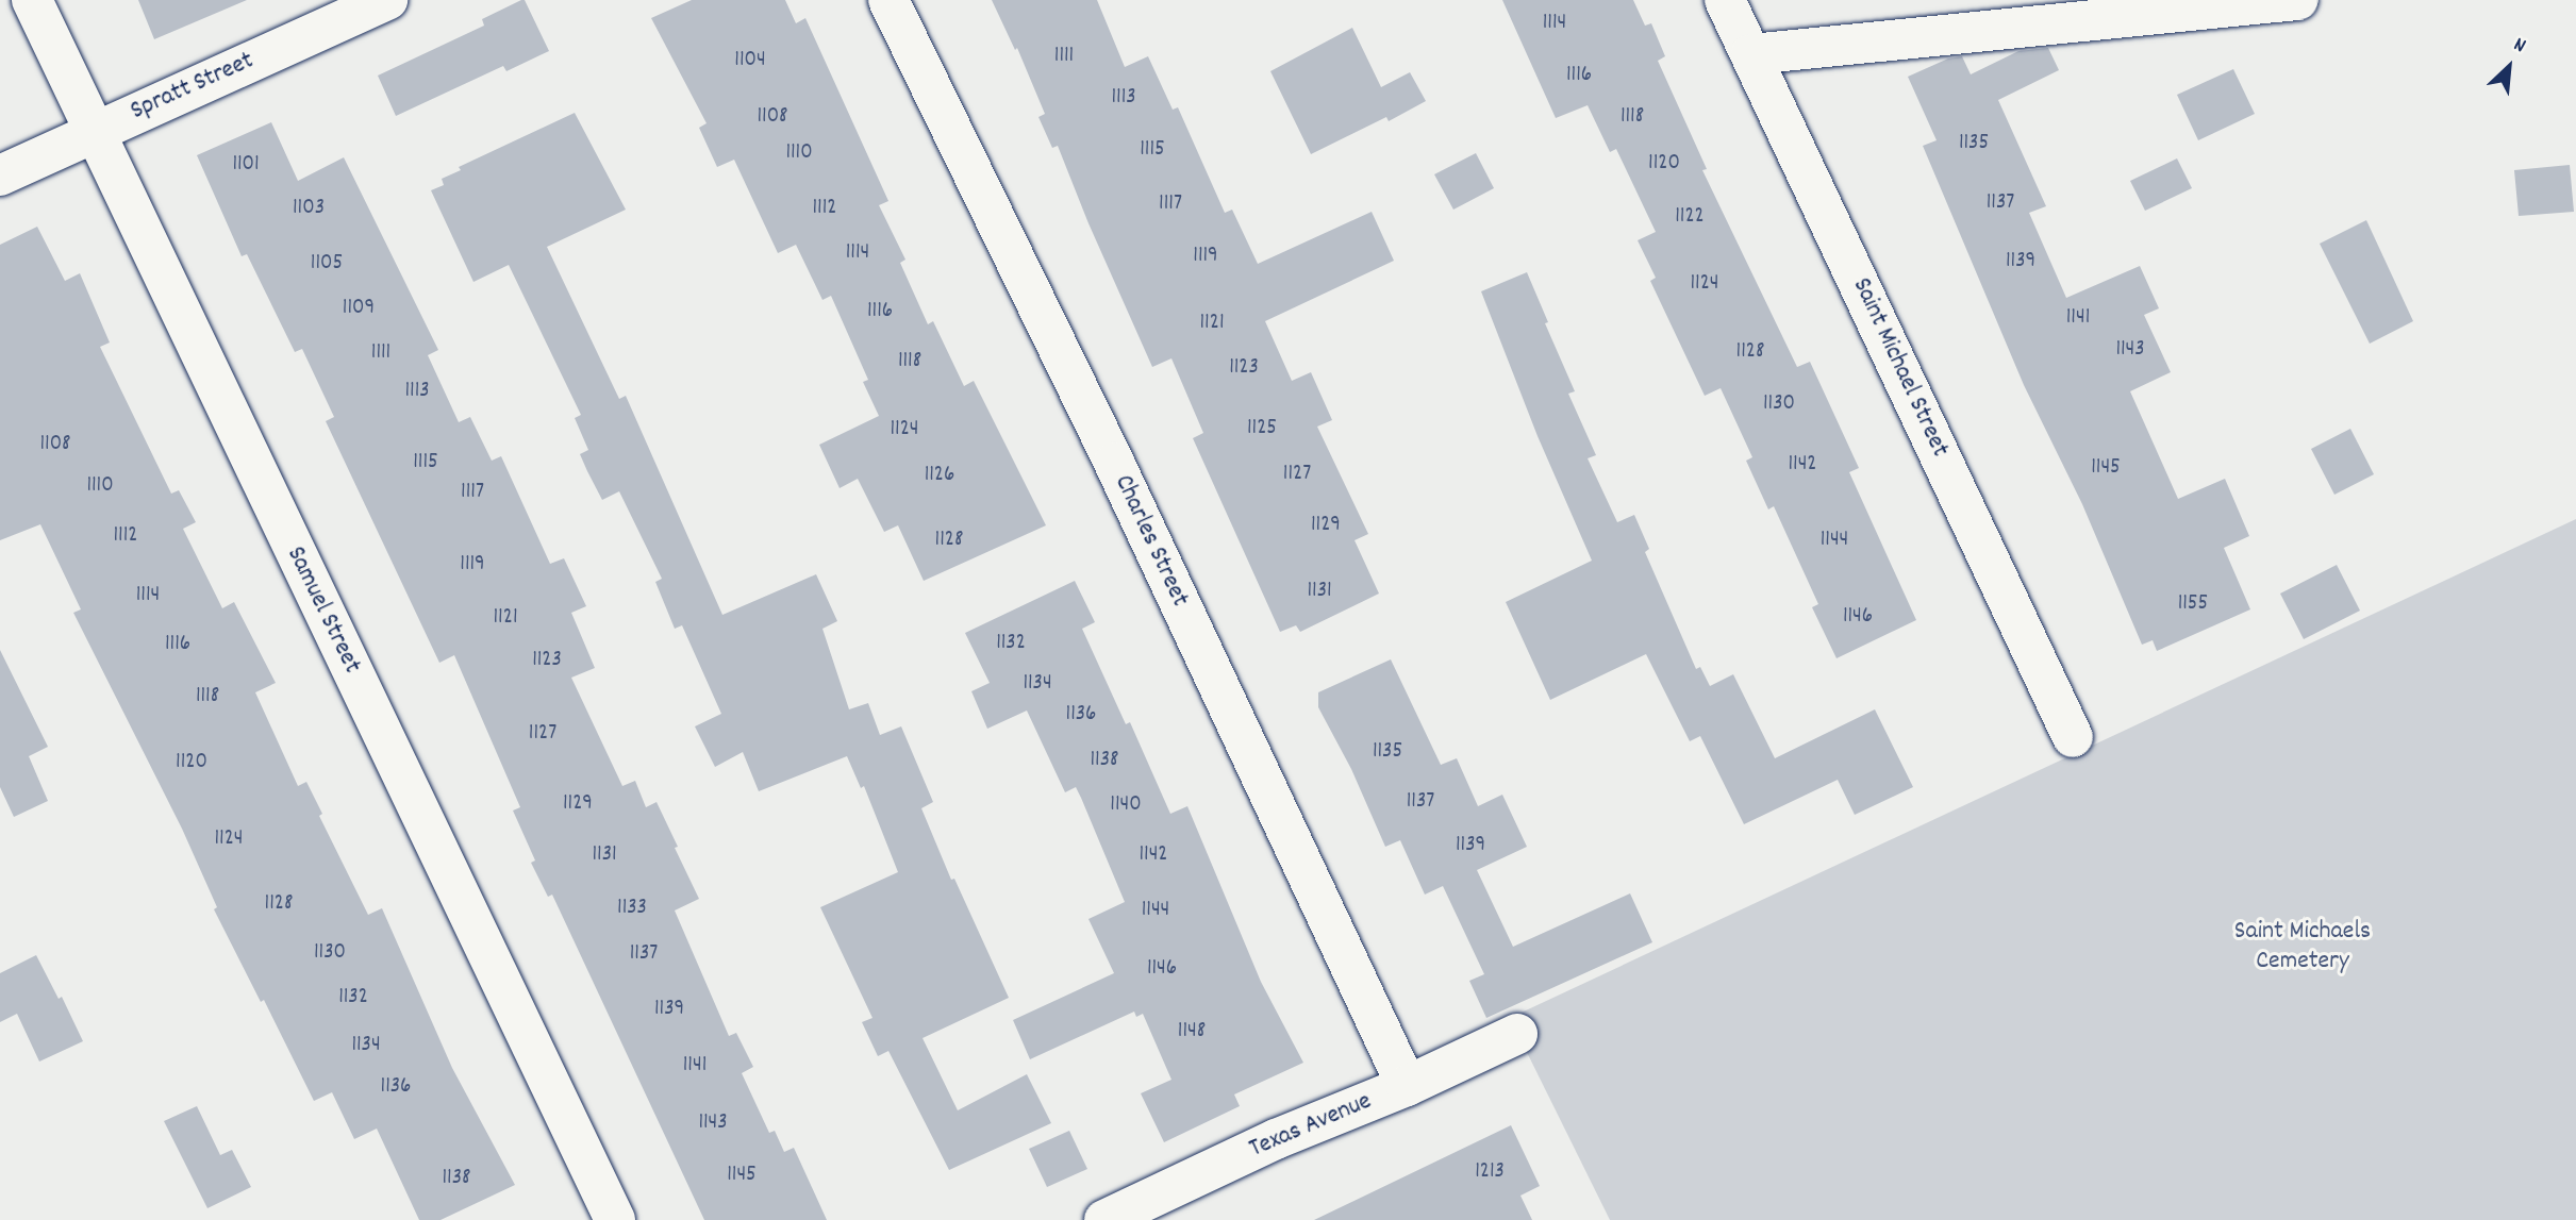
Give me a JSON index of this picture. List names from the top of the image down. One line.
{"streets":{"street":["Spratt Street","Saint Michael Street","Charles Street","Samuel Street","Texas Avenue"]},"crossings":[["Spratt Street","Samuel Street"],["Charles Street","Texas Avenue"]],"parks":["Saint Michaels Cemetery"],"house_numbers":["1114","1111","1104","1116","1113","1108","1118","1135","1115","1110","1120","1101","1137","1117","1103","1112","1122","1114","1119","1139","1105","1124","1109","1116","1141","1121","1143","1128","1111","1118","1123","1113","1130","1125","1124","1108","1115","1142","1145","1127","1126","1110","1117","1129","1112","1128","1144","1119","1131","1114","1155","1146","1121","1132","1116","1123","1134","1118","1136","1127","1135","1138","1120","1137","1129","1140","1124","1139","1131","1142","1128","1133","1144","1130","1137","1146","1132","1139","1148","1134","1141","1136","1143","1213","1145","1138"],"north":"top right"}
